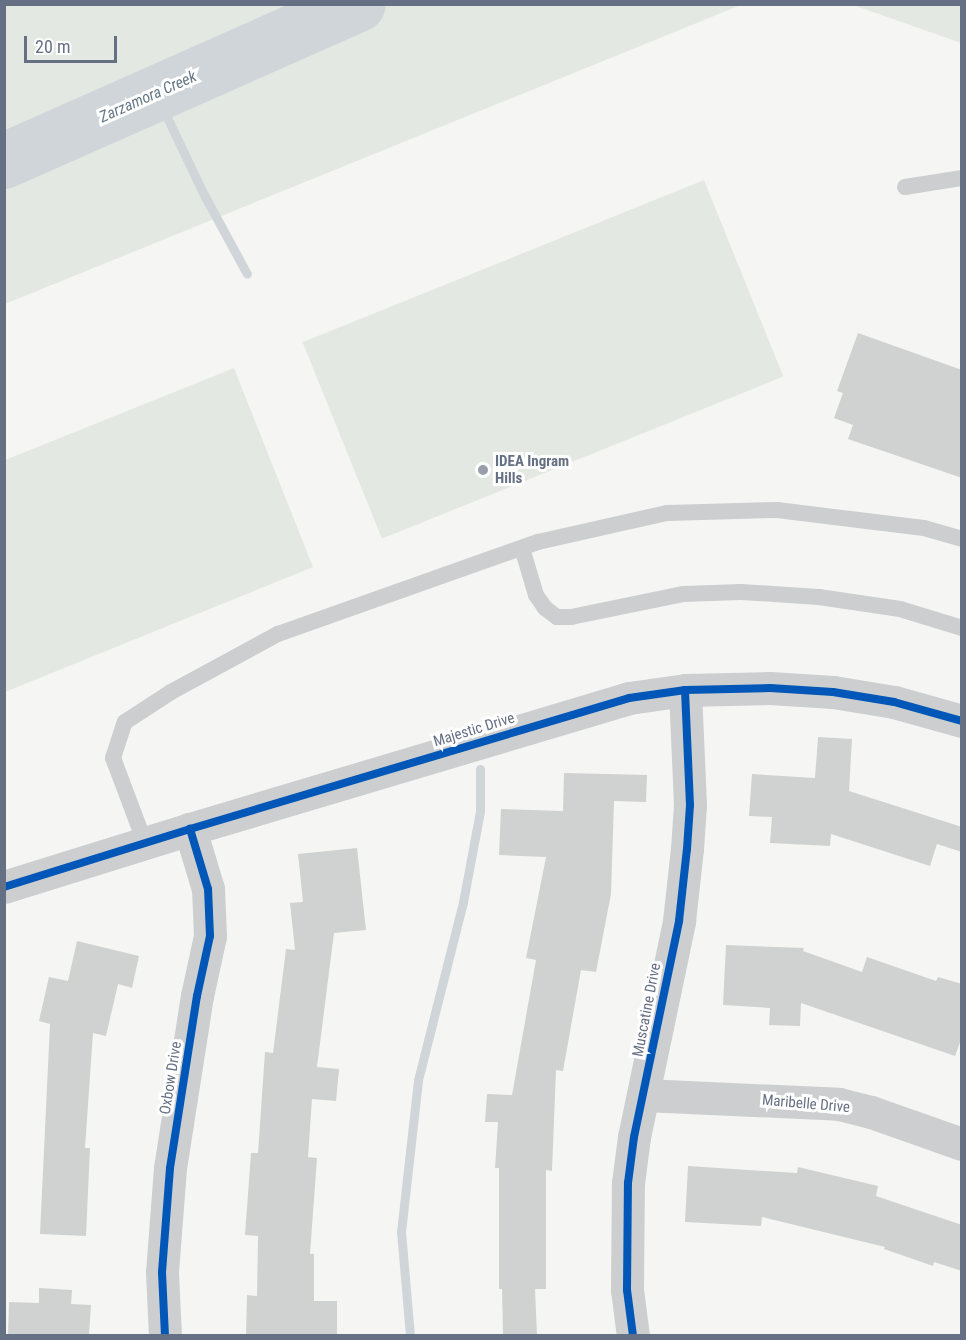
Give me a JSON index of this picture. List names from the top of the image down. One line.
{"streets":{"street":["Majestic Drive","Muscatine Drive","Oxbow Drive","Maribelle Drive"]},"crossings":[["Majestic Drive","Muscatine Drive"],["Majestic Drive","Oxbow Drive"],["Muscatine Drive","Maribelle Drive"]],"water":["Zarzamora Creek"],"places":["IDEA Ingram Hills"],"scale_bar":"20 m"}
